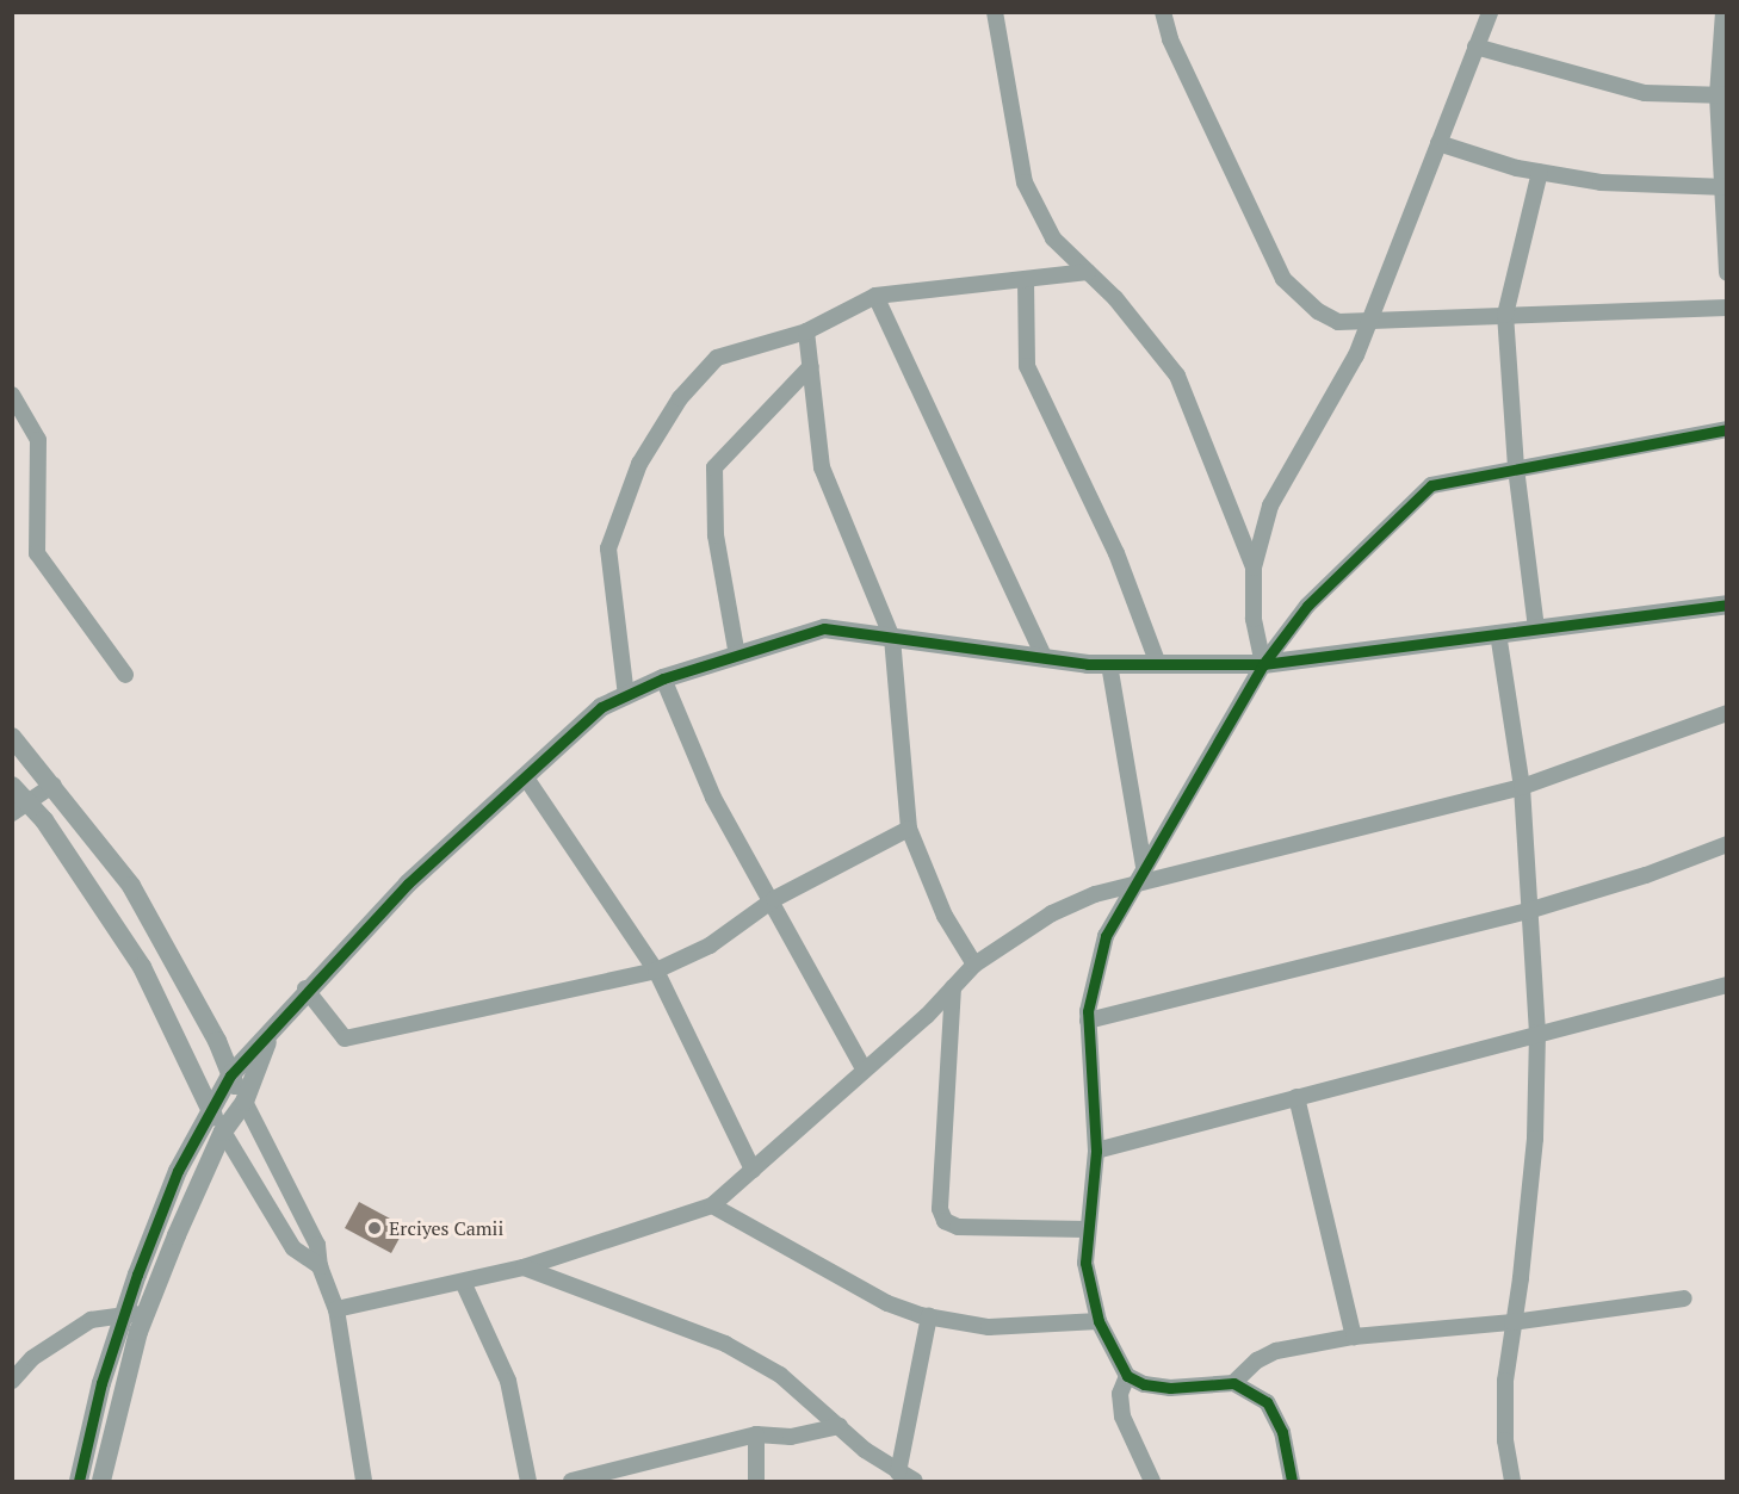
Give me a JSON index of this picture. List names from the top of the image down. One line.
{"places":["Erciyes Camii"]}
